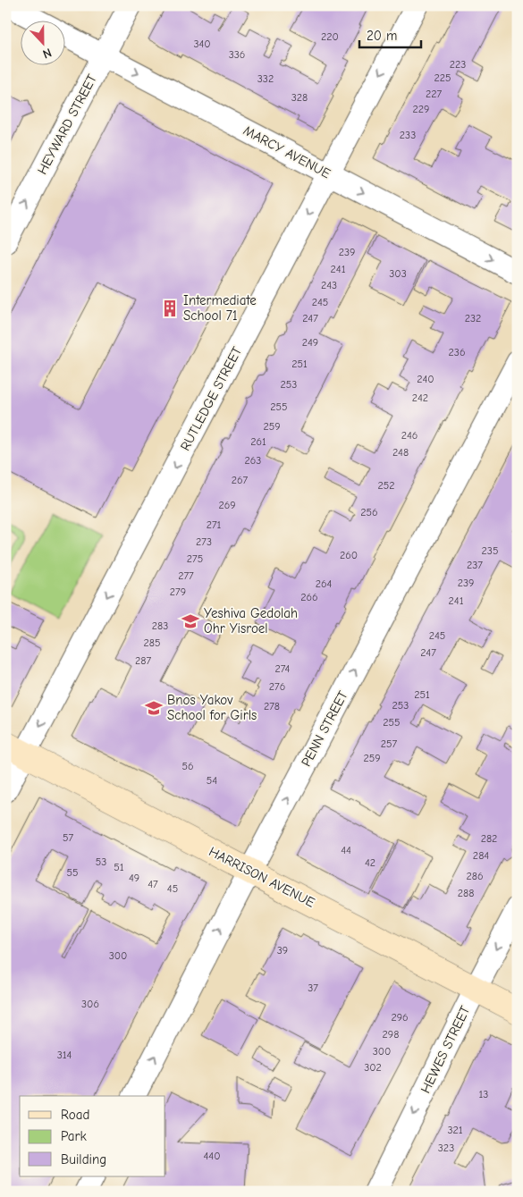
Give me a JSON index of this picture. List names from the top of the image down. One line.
{"streets":{"street":["HEYWARD STREET","MARCY AVENUE","RUTLEDGE STREET","PENN STREET","HARRISON AVENUE","HEWES STREET"]},"crossings":[["HEYWARD STREET","MARCY AVENUE"],["MARCY AVENUE","RUTLEDGE STREET"],["RUTLEDGE STREET","HARRISON AVENUE"],["PENN STREET","HARRISON AVENUE"],["HARRISON AVENUE","HEWES STREET"]],"one_way":["HEYWARD STREET","MARCY AVENUE","RUTLEDGE STREET","PENN STREET","HEWES STREET"],"places":{"building":["Intermediate School 71"],"school or university":["Yeshiva Gedolah Ohr Yisroel","Bnos Yakov School for Girls"]},"house_numbers":["220","340","336","223","225","332","227","328","229","233","239","241","303","243","245","247","232","249","236","251","240","253","242","255","259","246","261","248","263","267","252","269","256","271","273","235","260","275","237","277","239","264","279","266","241","283","245","285","247","287","274","276","251","253","278","255","257","259","56","54","57","282","44","284","53","42","51","55","286","49","47","45","288","39","300","37","306","296","298","300","314","302","13","321","323","440"],"legend":["Road","Park","Building"],"scale_bar":"20 m","north":"bottom"}
